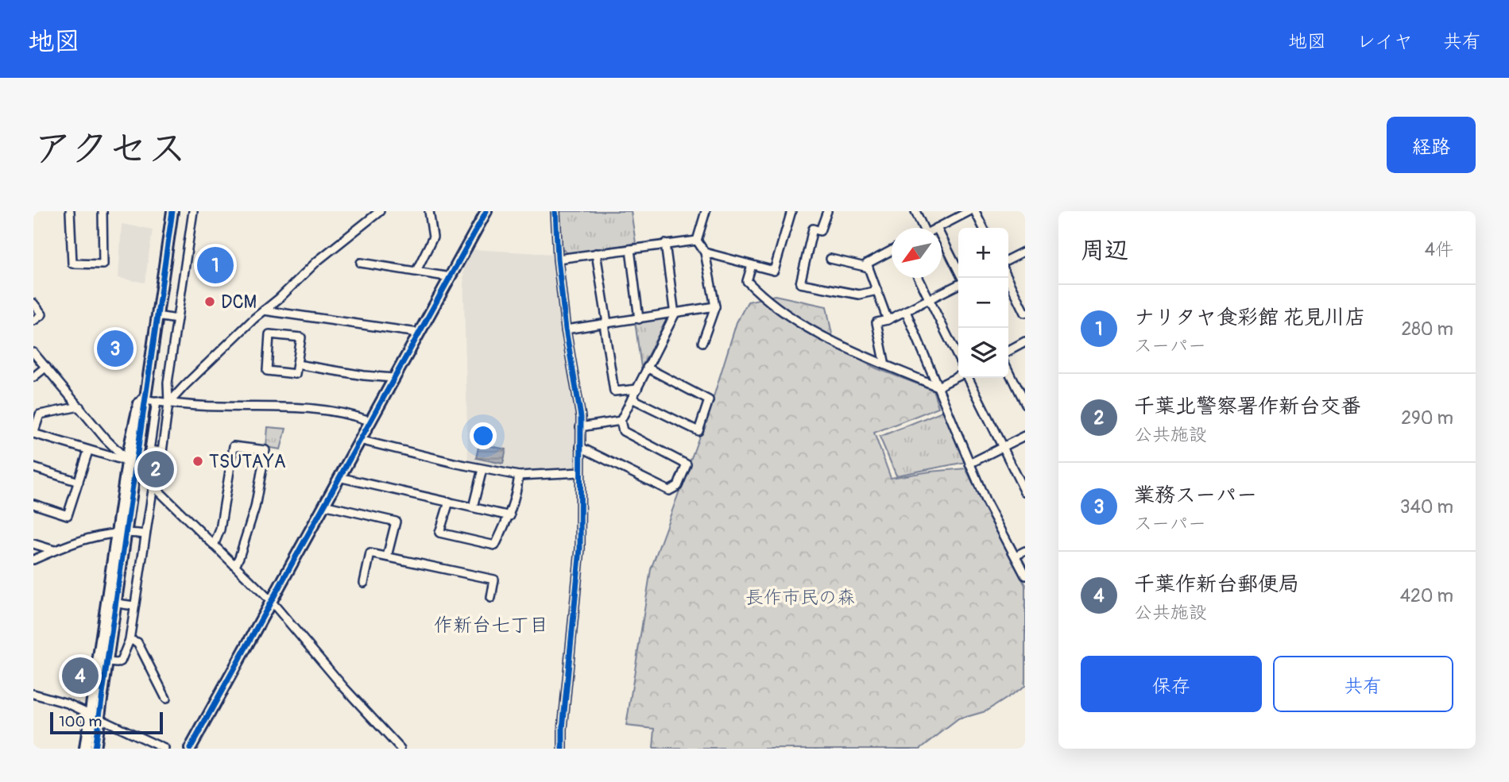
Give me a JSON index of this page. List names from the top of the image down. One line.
{"districts":["作新台七丁目"],"parks":["長作市民の森"],"places":["DCM","TSUTAYA"],"scale_bar":"100 m","north":"bottom left","page":{"header":"地図","nav":["地図","レイヤ","共有"],"title":"アクセス","buttons":["経路",["保存","共有"]],"heading":["周辺","4件"],"map_buttons":["+","−"],"pins":["1","3","2","4"],"list":[{"mark":"1","name":"ナリタヤ食彩館 花見川店","note":"スーパー","value":"280 m"},{"mark":"2","name":"千葉北警察署作新台交番","note":"公共施設","value":"290 m"},{"mark":"3","name":"業務スーパー","note":"スーパー","value":"340 m"},{"mark":"4","name":"千葉作新台郵便局","note":"公共施設","value":"420 m"}],"scale":"100 m"}}
